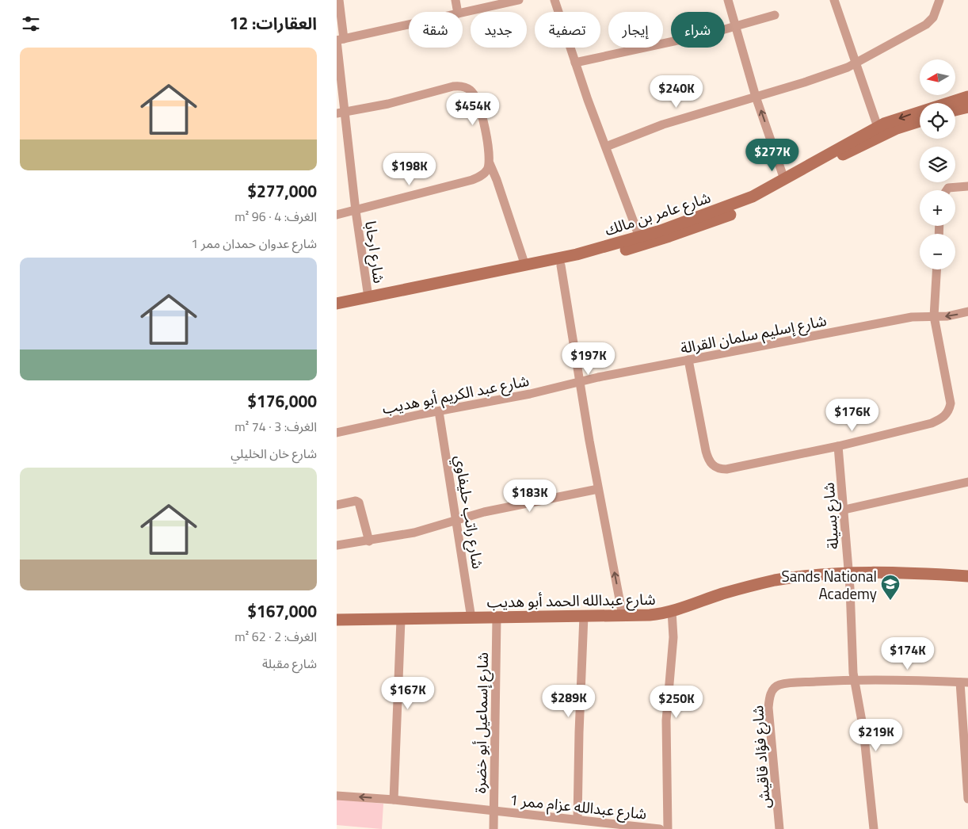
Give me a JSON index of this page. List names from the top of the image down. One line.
{"streets":{"street":["شارع عامر بن مالك","شارع ارحابا","شارع إسليم سلمان القرالة","شارع عبد الكريم أبو هديب","شارع راتب حليفاوي","شارع بسيلة","شارع عبدالله الحمد أبو هديب","شارع إسماعيل أبو خضرة","شارع فؤاد قاقيش","شارع عبدالله عزام ممر 1"]},"crossings":[["شارع عامر بن مالك","شارع ارحابا"],["شارع إسليم سلمان القرالة","شارع عبد الكريم أبو هديب"],["شارع عبد الكريم أبو هديب","شارع راتب حليفاوي"],["شارع راتب حليفاوي","شارع عبدالله الحمد أبو هديب"],["شارع بسيلة","شارع عبدالله الحمد أبو هديب"],["شارع بسيلة","شارع فؤاد قاقيش"],["شارع عبدالله الحمد أبو هديب","شارع إسماعيل أبو خضرة"],["شارع إسماعيل أبو خضرة","شارع عبدالله عزام ممر 1"]],"places":{"school or university":["Sands National Academy"]},"north":"left","page":{"heading":"العقارات: 12","chip":["شراء","إيجار","تصفية","جديد","شقة"],"list":[{"name":"$277,000","note":"الغرف: 4 · 96 m² · شارع عدوان حمدان ممر 1"},{"name":"$176,000","note":"الغرف: 3 · 74 m² · شارع خان الخليلي"},{"name":"$167,000","note":"الغرف: 2 · 62 m² · شارع مقبلة"}],"map_buttons":["+","−"],"price":["$240K","$454K","$277K","$198K","$197K","$176K","$183K","$174K","$167K","$289K","$250K","$219K"]}}
